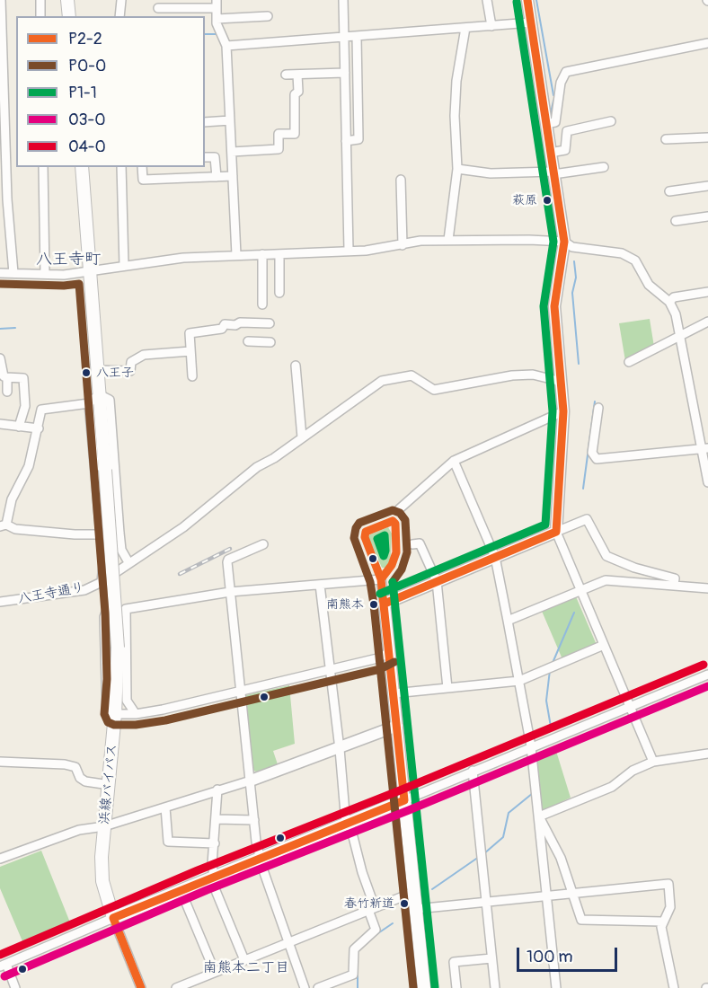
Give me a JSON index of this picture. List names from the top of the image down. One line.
{"streets":{"highway":["浜線バイパス"],"street":["八王寺通り"]},"districts":["八王寺町","南熊本二丁目"],"places":["萩原","八王子","南熊本","春竹新道"],"lines":["transit line P2-2","transit line P1-1","transit line P0-0","transit line O4-0","transit line O3-0"],"legend":["P2-2","P0-0","P1-1","O3-0","O4-0"],"scale_bar":"100 m"}
